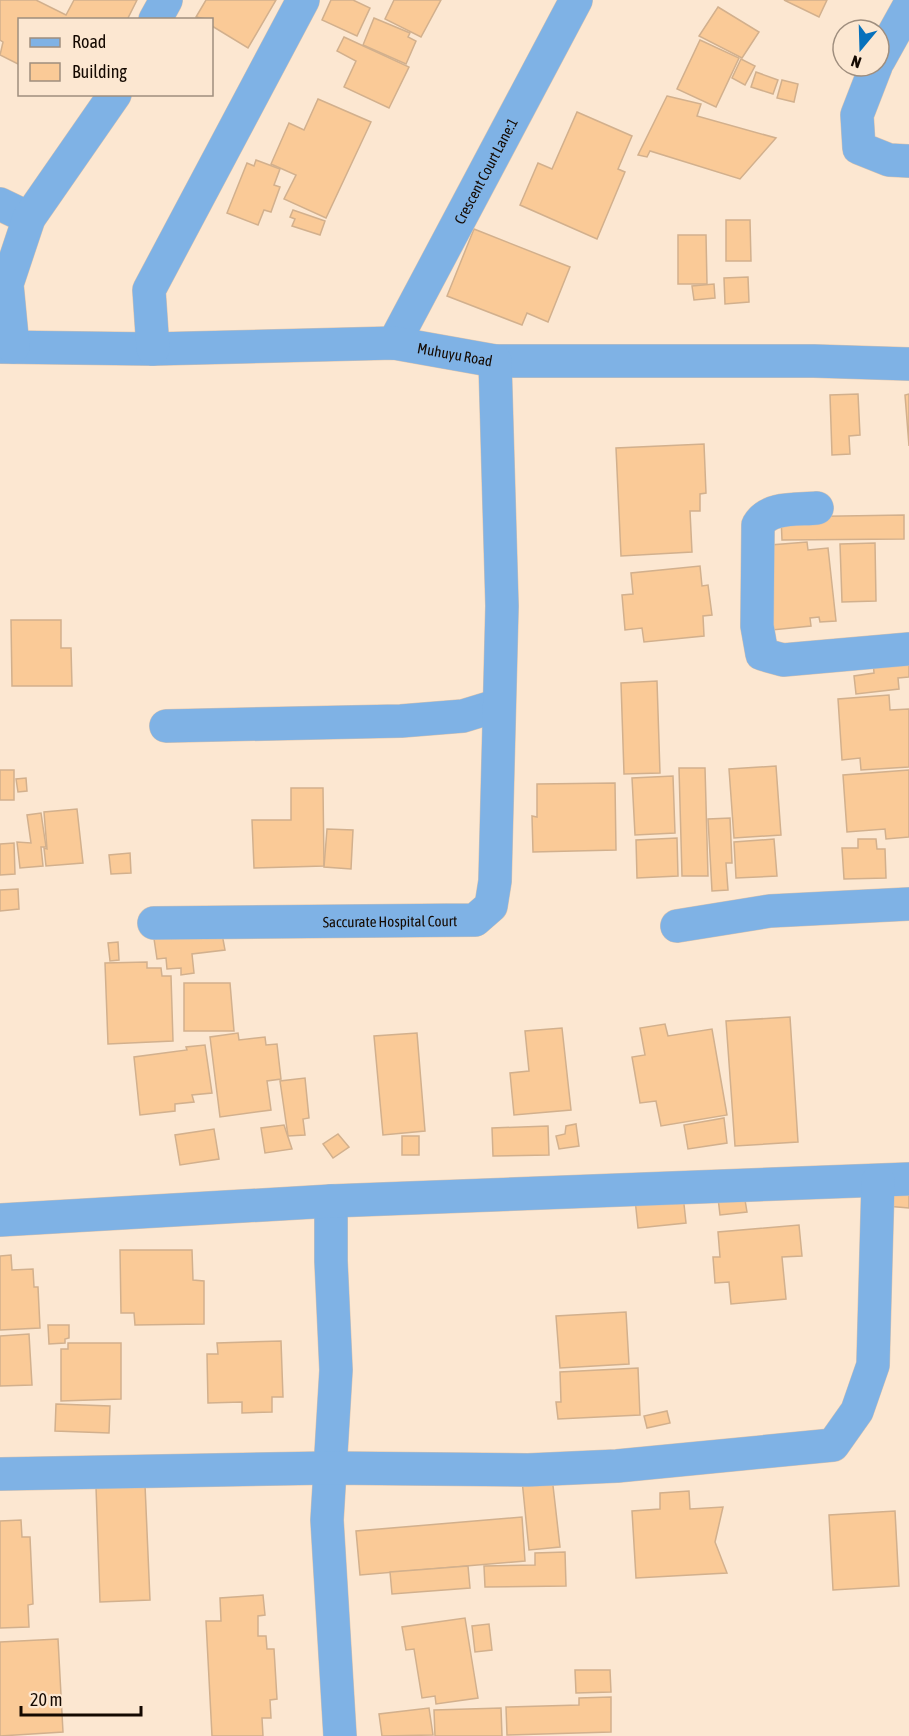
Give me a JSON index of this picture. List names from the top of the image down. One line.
{"streets":{"street":["Crescent Court Lane:1","Muhuyu Road","Saccurate Hospital Court"]},"crossings":[["Crescent Court Lane:1","Muhuyu Road"],["Muhuyu Road","Saccurate Hospital Court"]],"legend":["Road","Building"],"scale_bar":"20 m","north":"bottom"}
